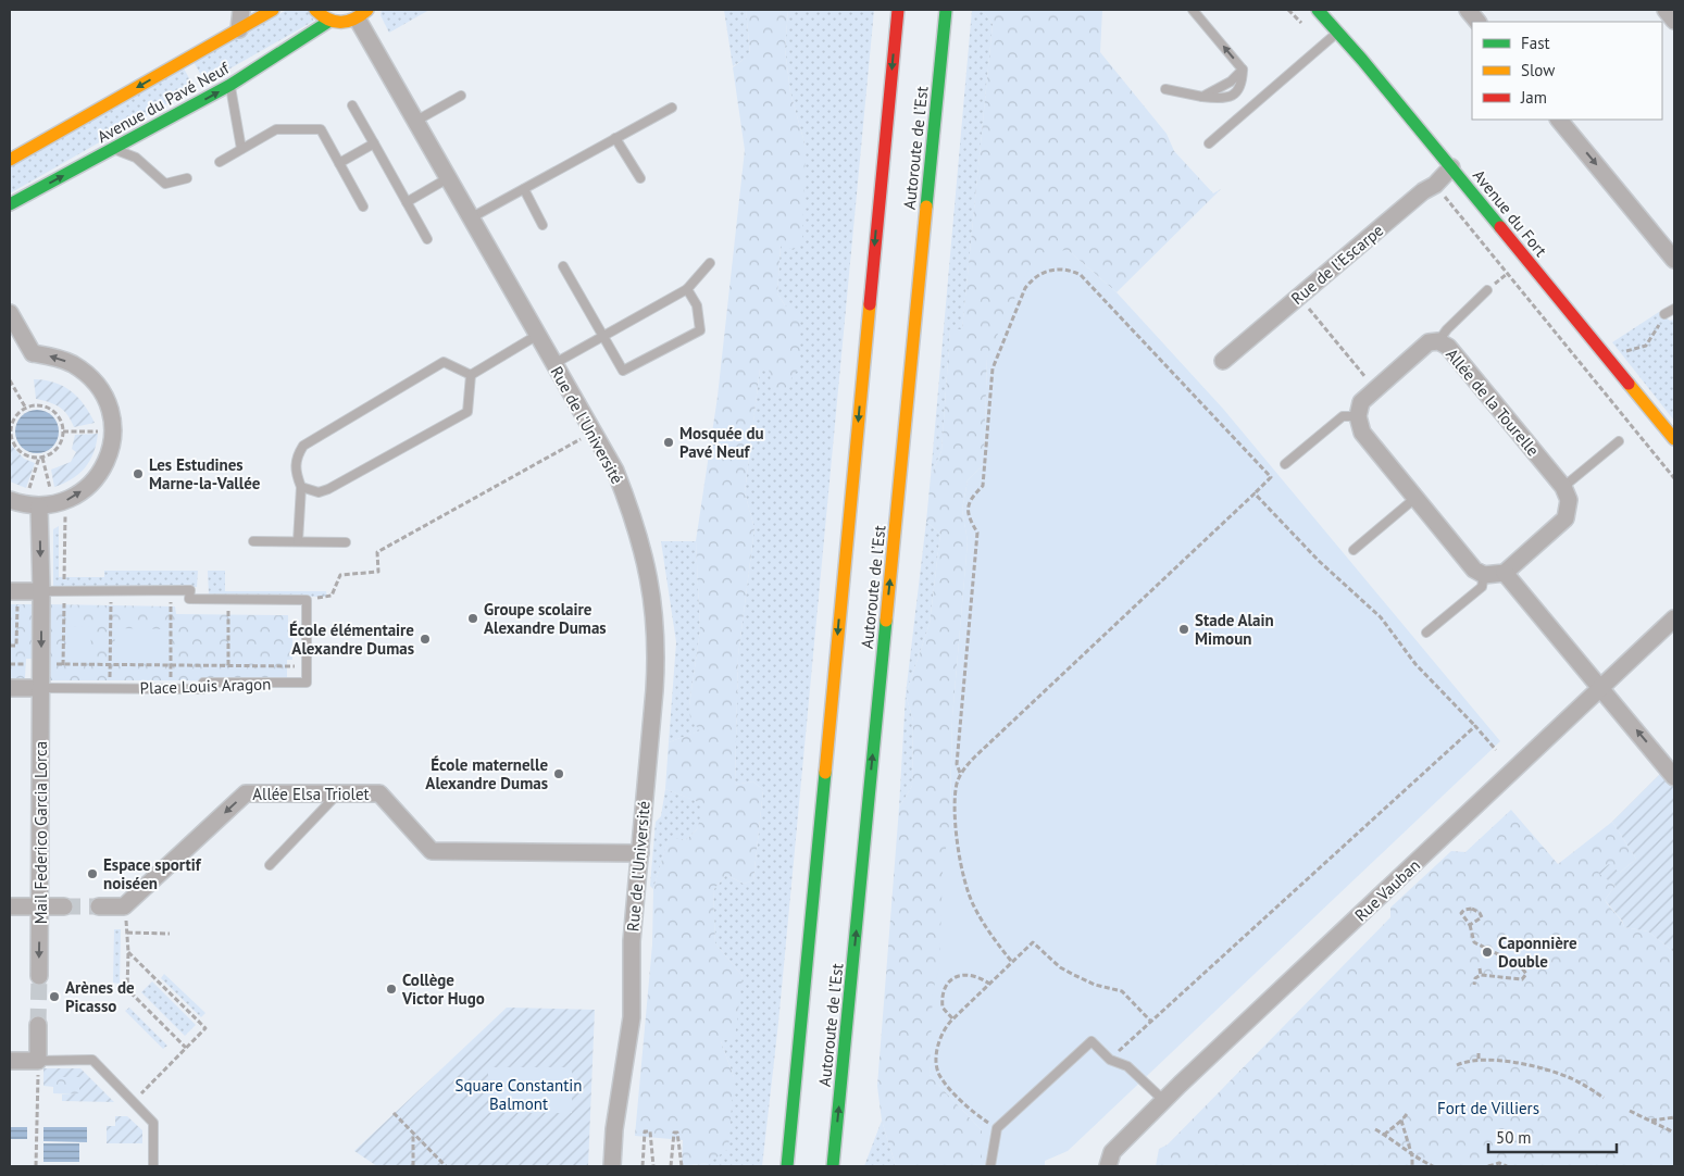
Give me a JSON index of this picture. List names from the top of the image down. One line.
{"streets":{"main road":["Avenue du Pavé Neuf","Autoroute de l’Est","Avenue du Fort"],"street":["Rue de l’Escarpe","Allée de la Tourelle","Rue de l'Université","Place Louis Aragon","Allée Elsa Triolet","Mail Federico Garcia Lorca","Rue Vauban"]},"crossings":[["Avenue du Pavé Neuf","Rue de l'Université"],["Avenue du Fort","Rue de l’Escarpe"],["Rue de l'Université","Allée Elsa Triolet"],["Place Louis Aragon","Mail Federico Garcia Lorca"]],"one_way":["Allée Elsa Triolet"],"parks":["Square Constantin Balmont","Fort de Villiers"],"places":["Mosquée du Pavé Neuf","Les Estudines Marne-la-Vallée","Groupe scolaire Alexandre Dumas","Stade Alain Mimoun","École élémentaire Alexandre Dumas","École maternelle Alexandre Dumas","Espace sportif noiséen","Caponnière Double","Collège Victor Hugo","Arènes de Picasso"],"legend":["Fast","Slow","Jam"],"scale_bar":"50 m"}
